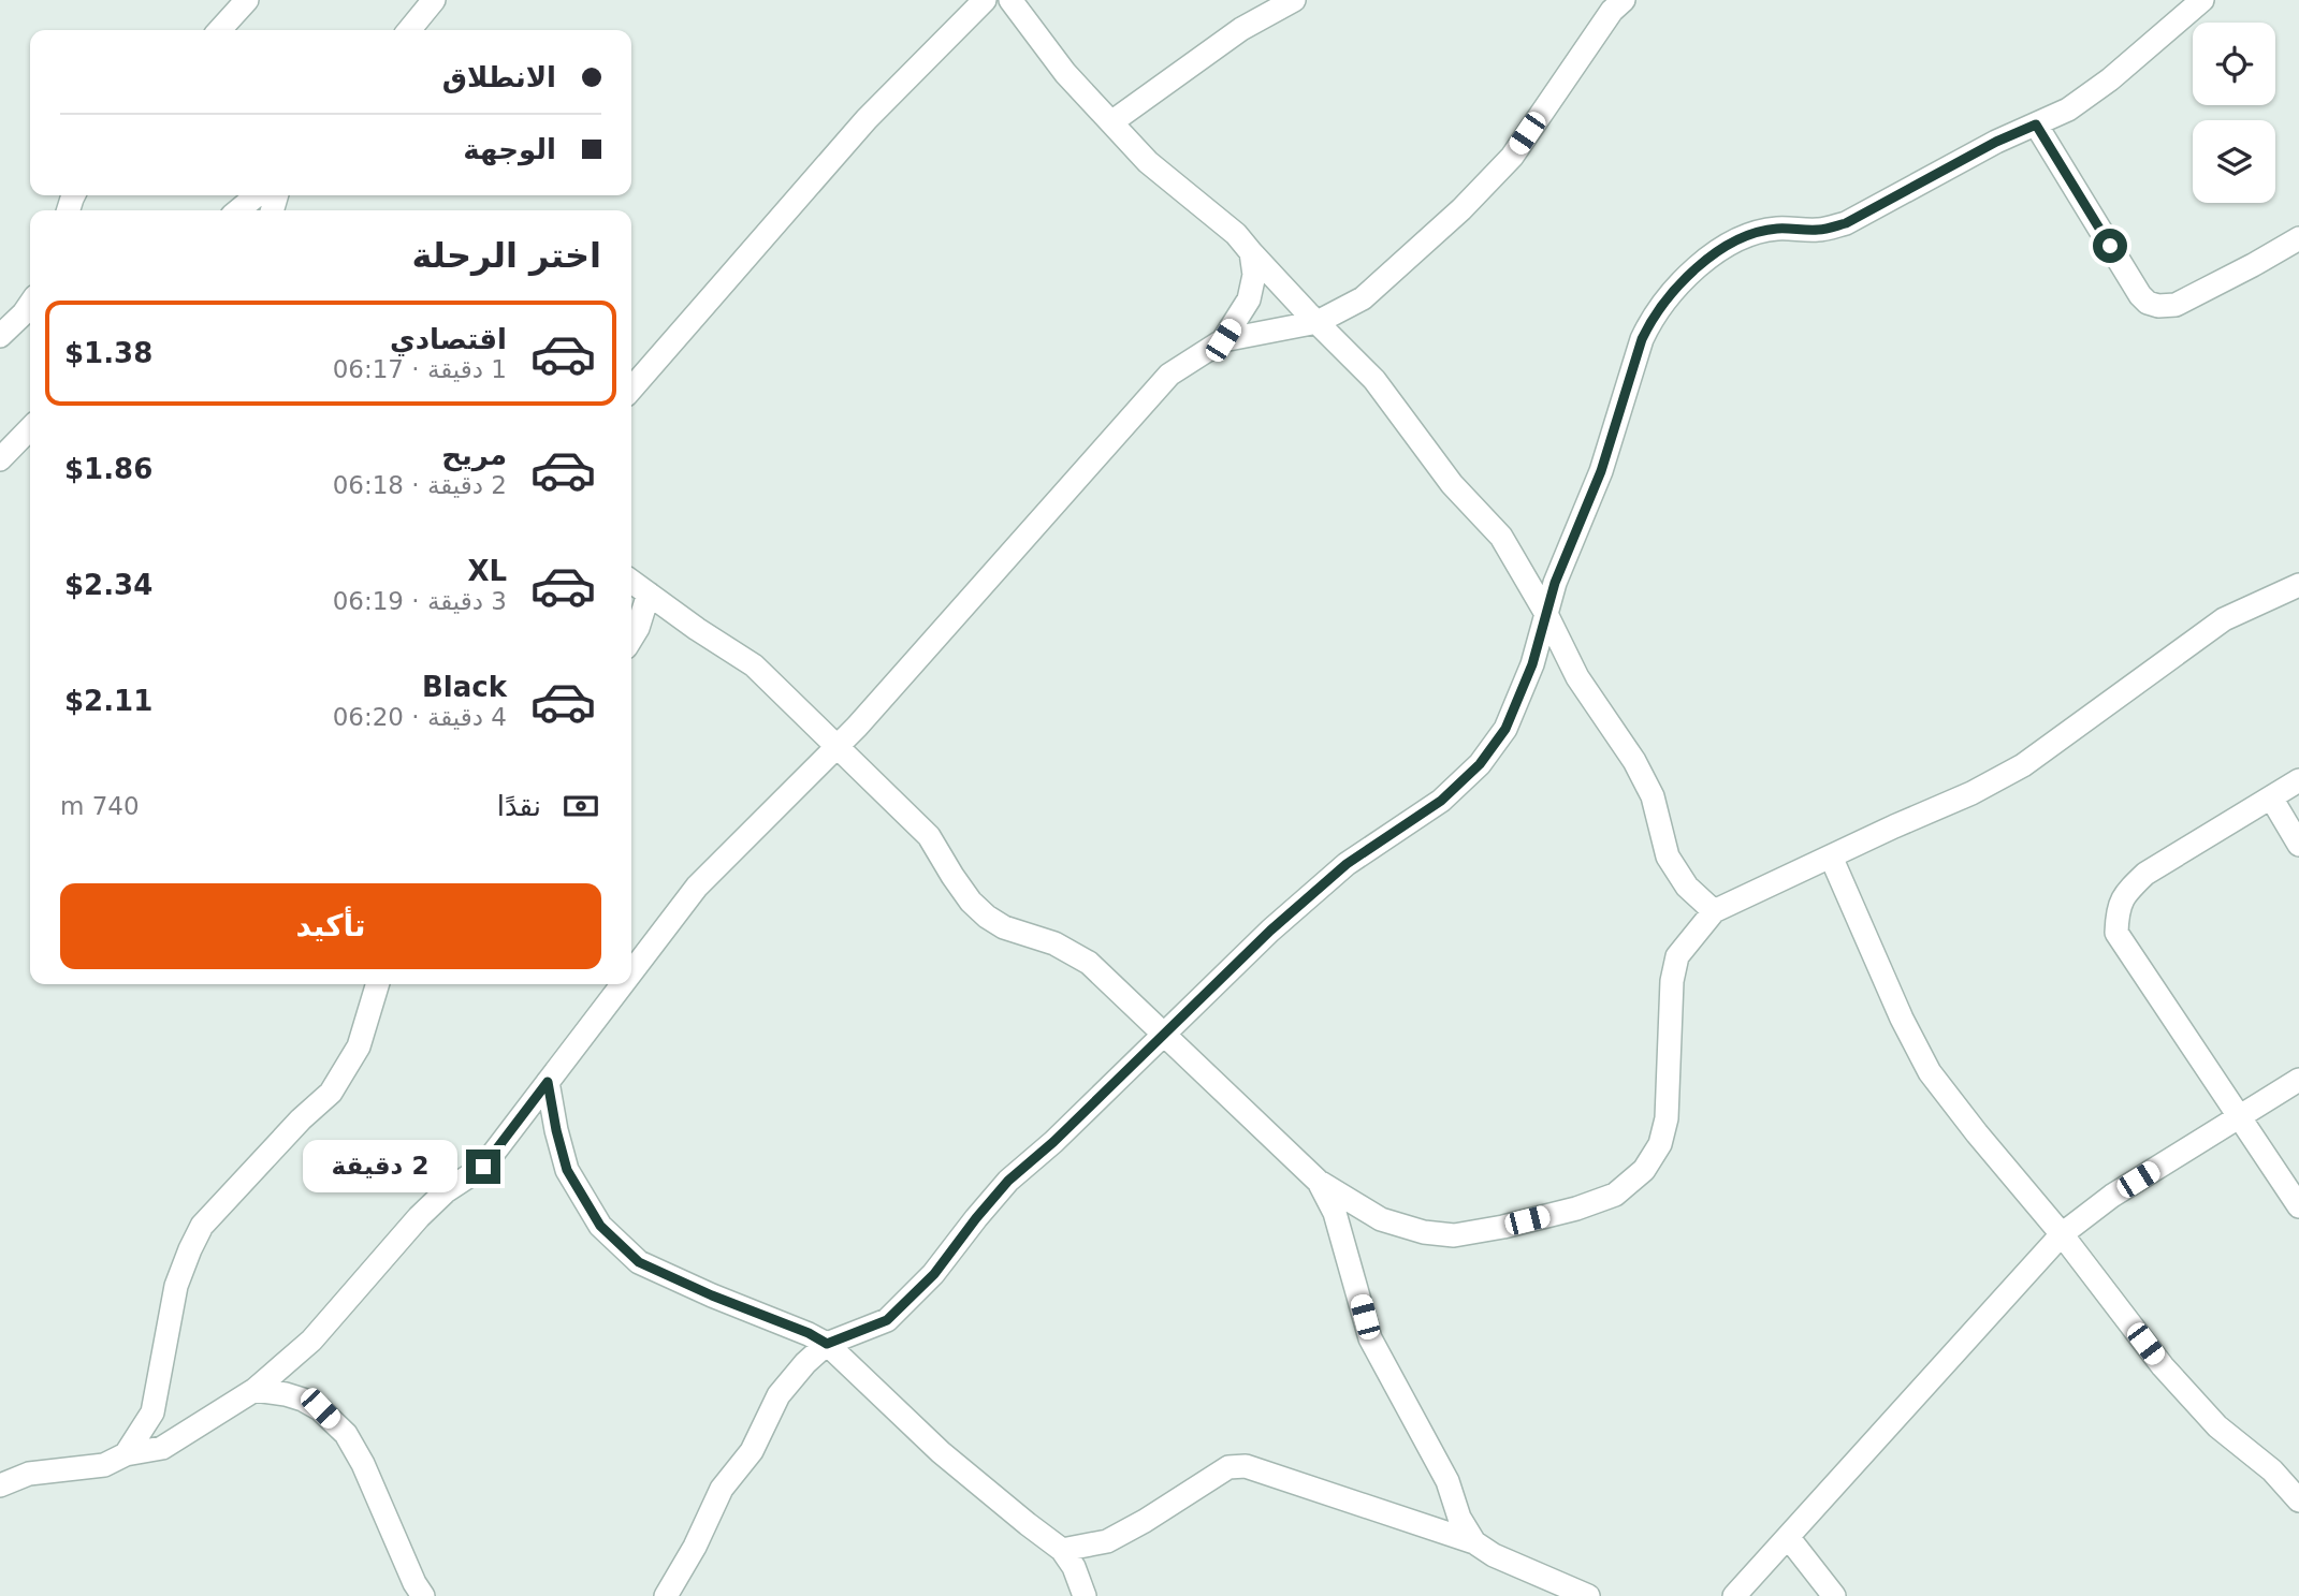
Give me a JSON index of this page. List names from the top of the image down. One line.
{"page":{"banner":["الانطلاق","الوجهة"],"heading":"اختر الرحلة","list":[{"name":"اقتصادي","note":"1 دقيقة · 06:17","value":"$1.38"},{"name":"مريح","note":"2 دقيقة · 06:18","value":"$1.86"},{"name":"XL","note":"3 دقيقة · 06:19","value":"$2.34"},{"name":"Black","note":"4 دقيقة · 06:20","value":"$2.11"}],"pay":["نقدًا","740 m"],"buttons":"تأكيد","bubble":"2 دقيقة"}}
